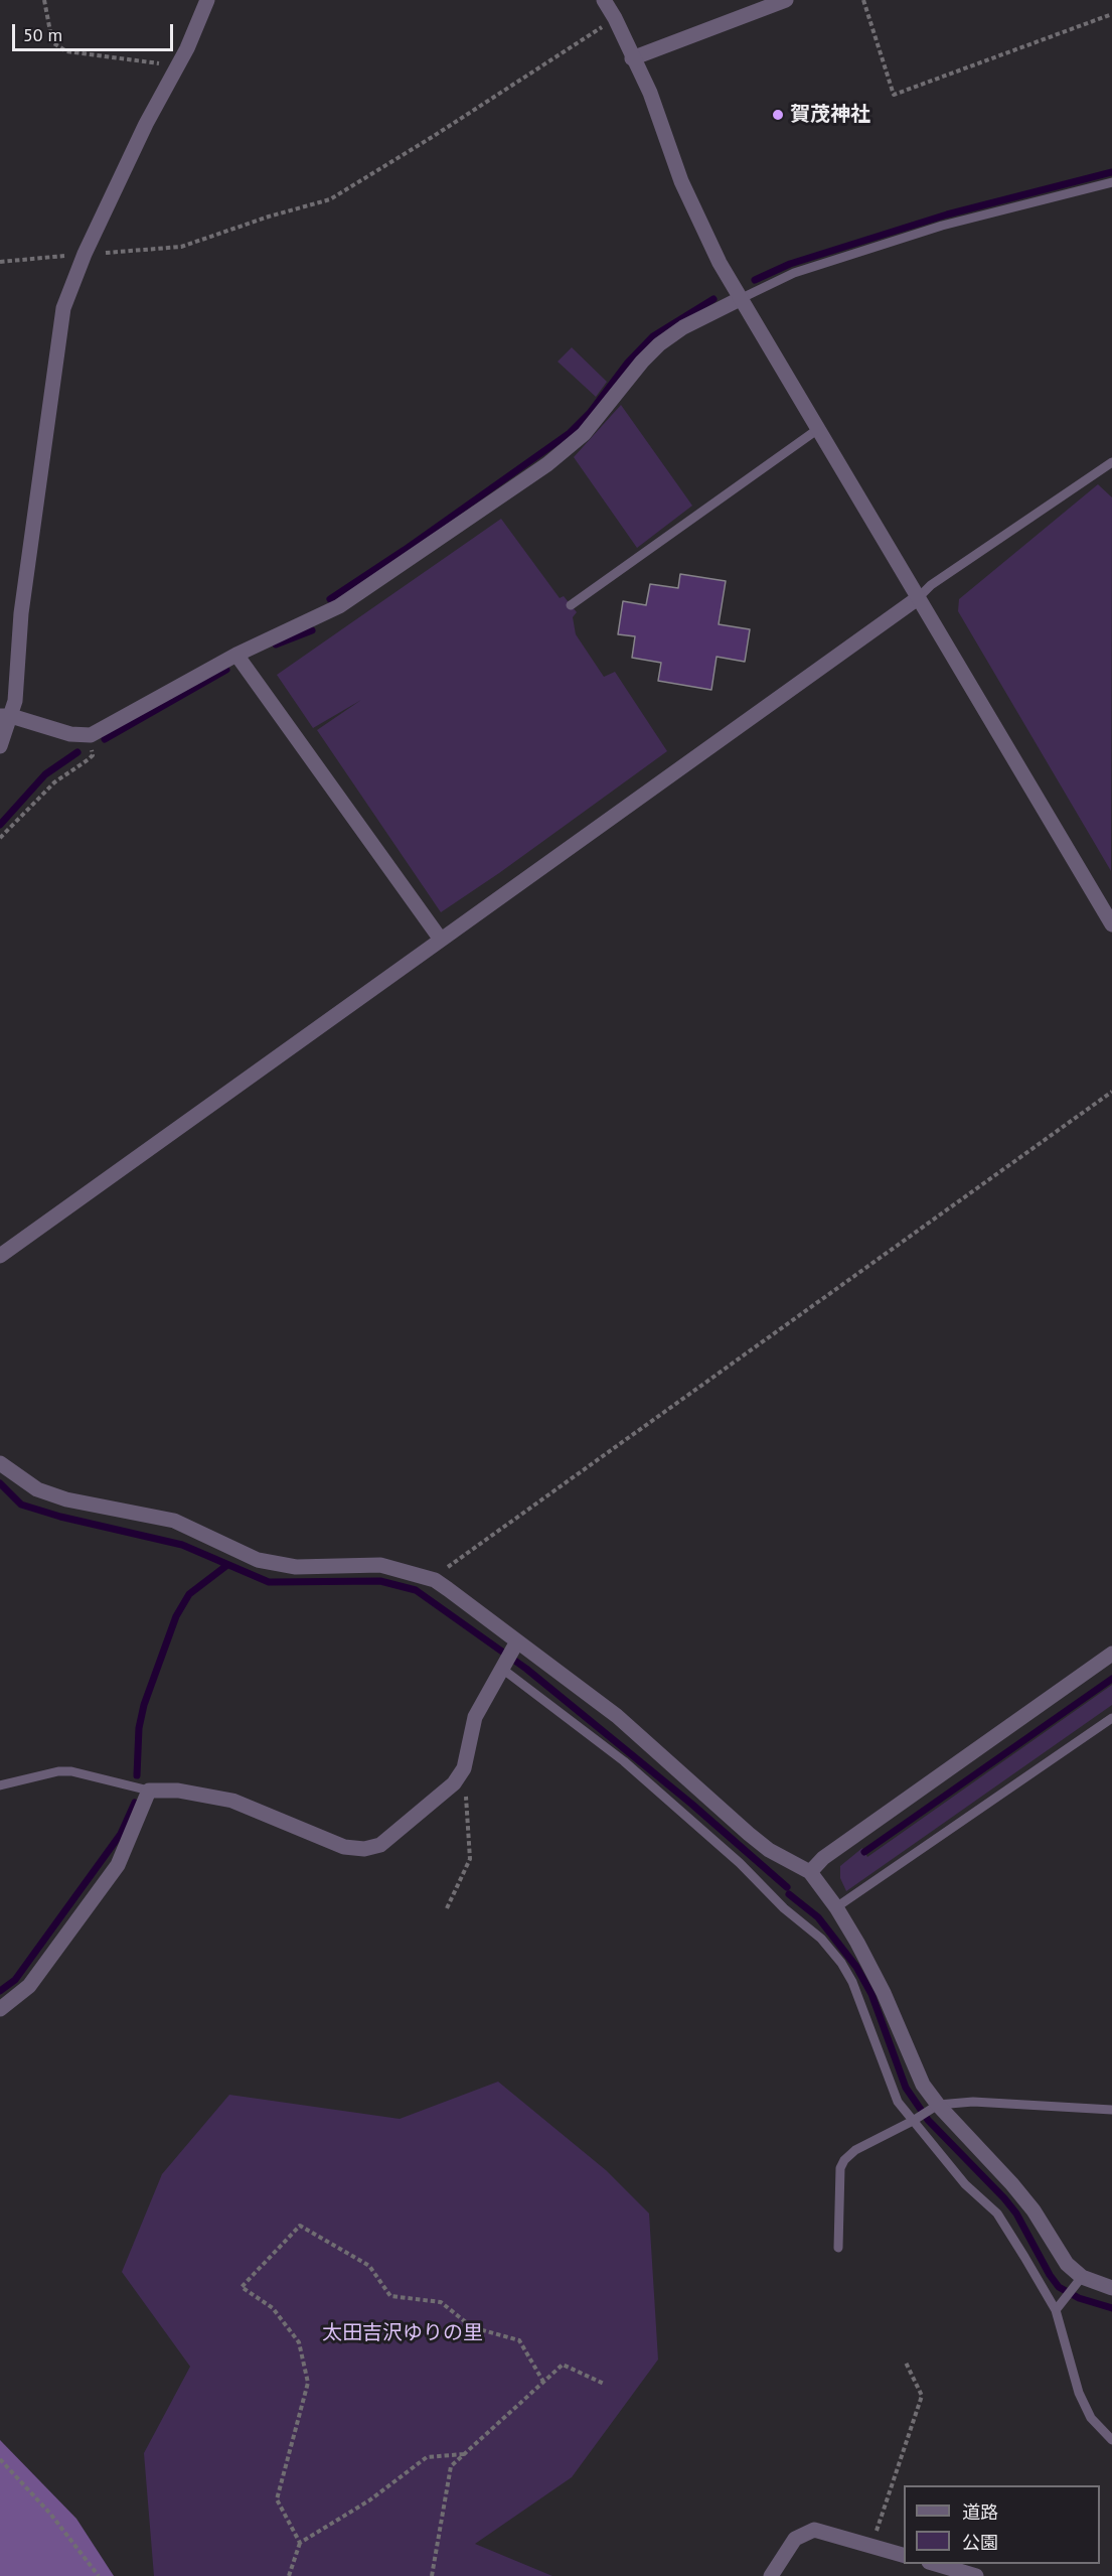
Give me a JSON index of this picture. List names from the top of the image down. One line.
{"parks":["太田吉沢ゆりの里"],"places":["賀茂神社"],"legend":["道路","公園"],"scale_bar":"50 m"}
